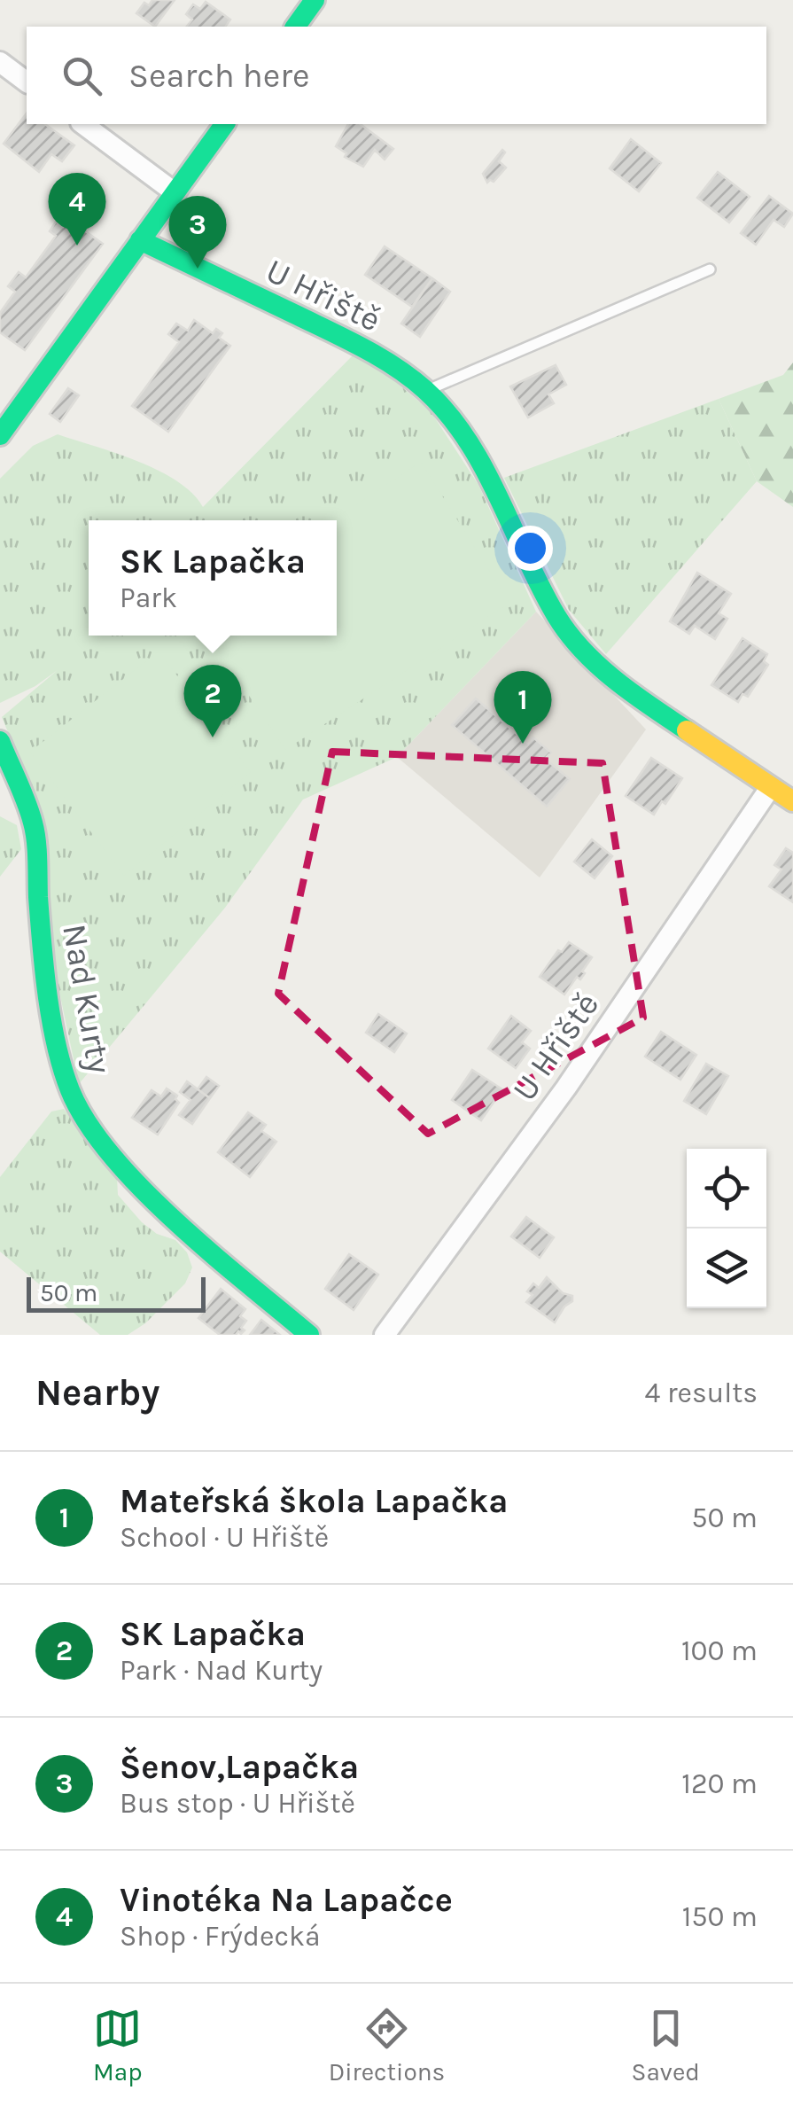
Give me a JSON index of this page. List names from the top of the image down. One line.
{"streets":{"street":["U Hřiště","Nad Kurty"]},"scale_bar":"50 m","page":{"search":"Search here","pins":["4","3","2","1"],"popup":["SK Lapačka","Park"],"scale":"50 m","heading":["Nearby","4 results"],"list":[{"mark":"1","name":"Mateřská škola Lapačka","note":"School · U Hřiště","value":"50 m"},{"mark":"2","name":"SK Lapačka","note":"Park · Nad Kurty","value":"100 m"},{"mark":"3","name":"Šenov,Lapačka","note":"Bus stop · U Hřiště","value":"120 m"},{"mark":"4","name":"Vinotéka Na Lapačce","note":"Shop · Frýdecká","value":"150 m"}],"nav":["Map","Directions","Saved"]}}
